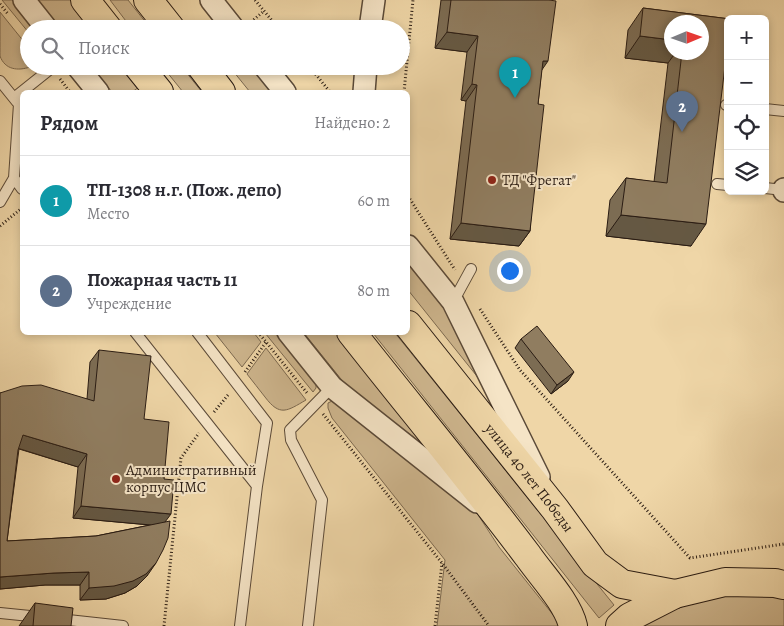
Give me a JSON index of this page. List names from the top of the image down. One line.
{"streets":{"main road":["улица 40 лет Победы"]},"places":["ТД \"Фрегат\"","Административный корпус ЦМС"],"north":"right","page":{"map_buttons":["+","−"],"search":"Поиск","pins":["1","2"],"heading":["Рядом","Найдено: 2"],"list":[{"mark":"1","name":"ТП-1308 н.г. (Пож. депо)","note":"Место","value":"60 m"},{"mark":"2","name":"Пожарная часть 11","note":"Учреждение","value":"80 m"}]}}
